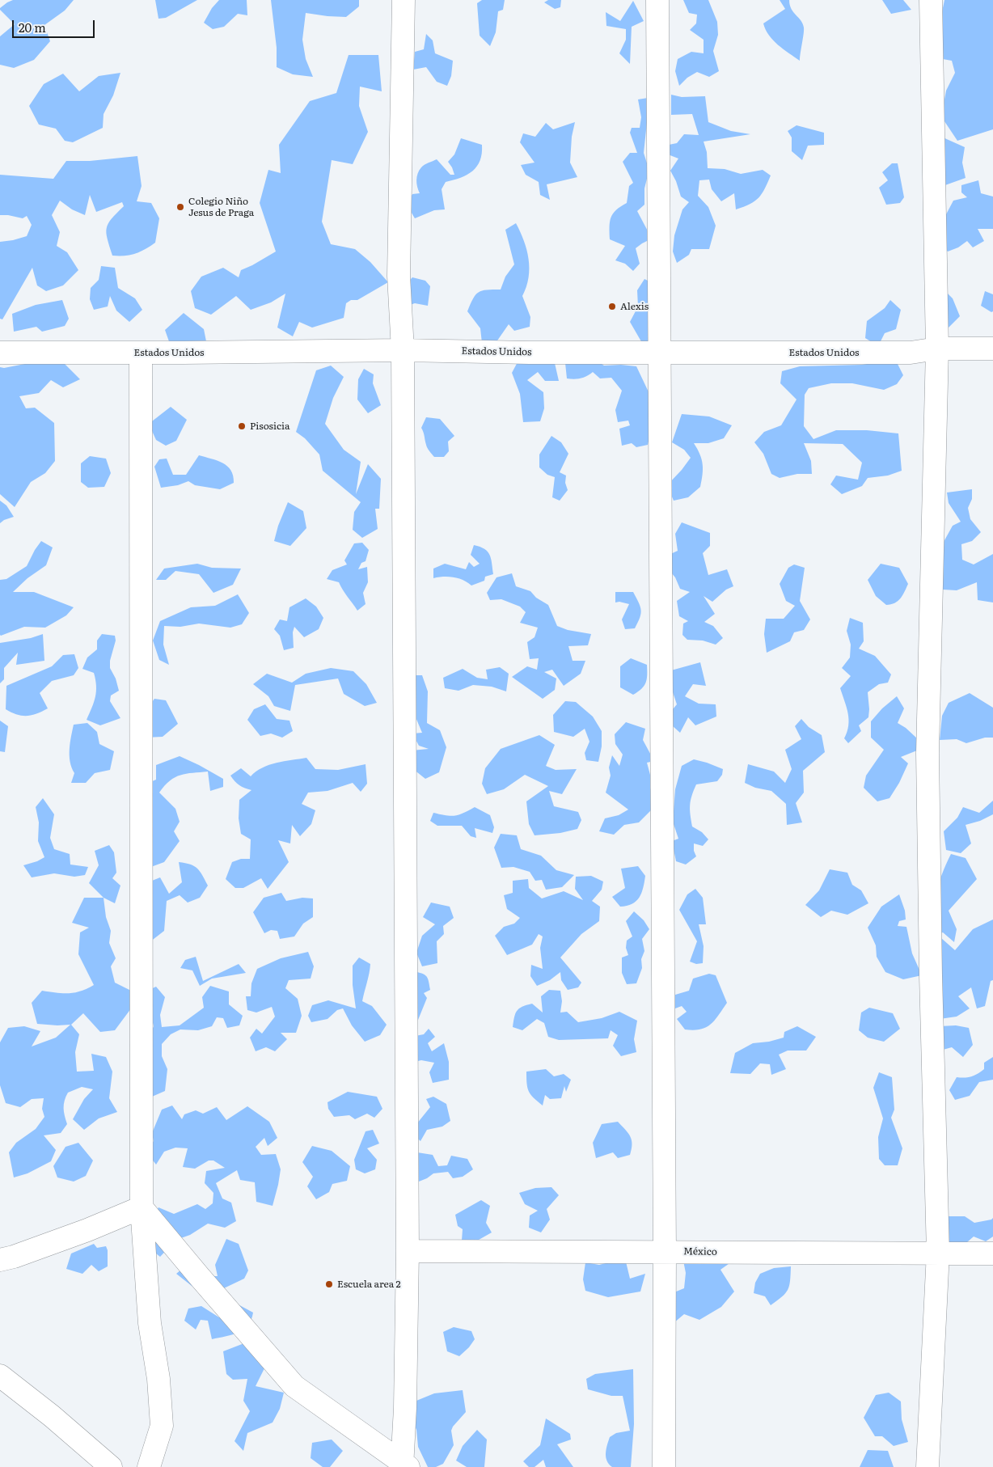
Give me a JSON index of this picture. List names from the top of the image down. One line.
{"streets":{"main road":["Estados Unidos","México"]},"places":["Colegio Niño Jesus de Praga","Alexis","Pisosicia","Escuela area 2"],"scale_bar":"20 m"}
